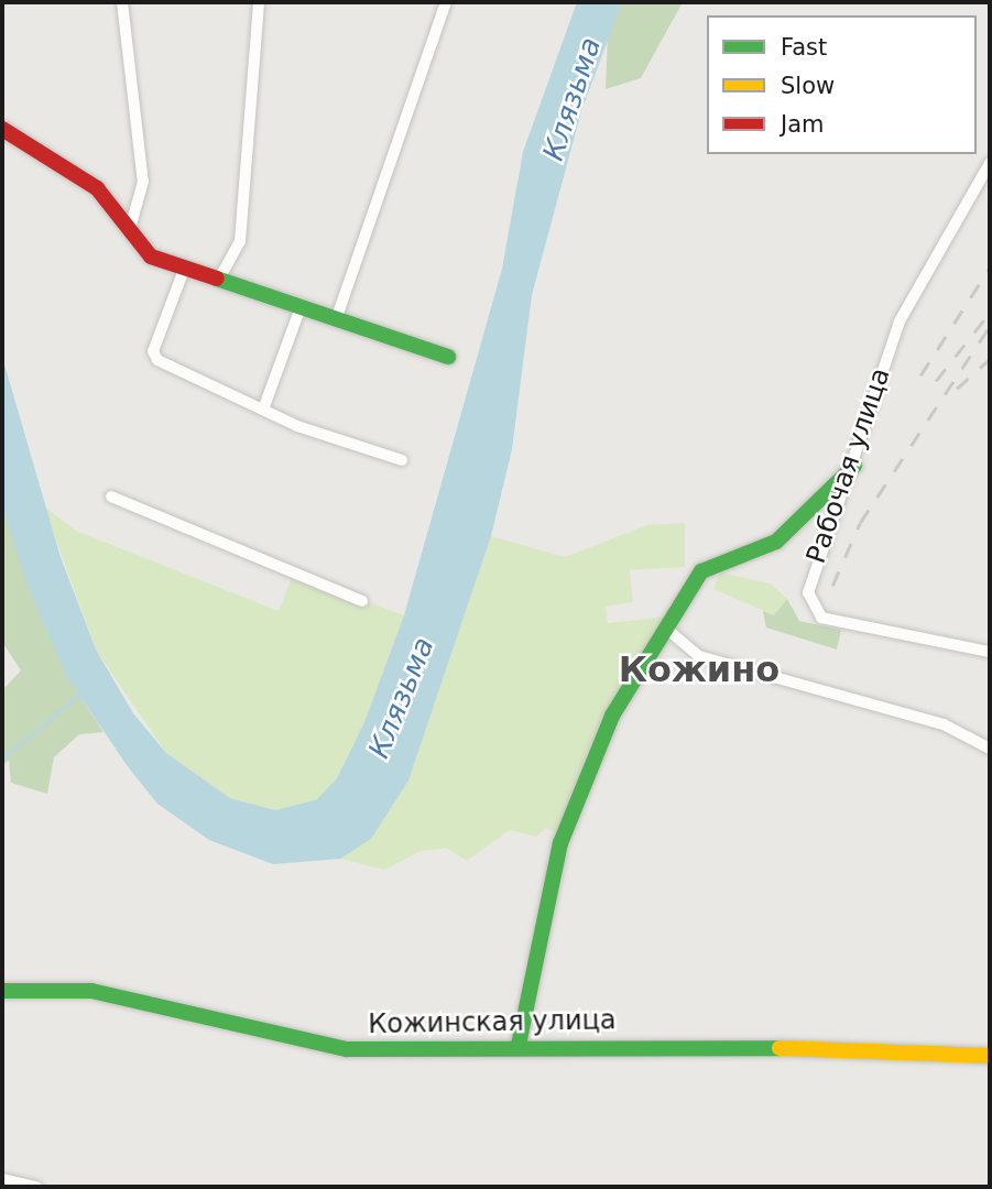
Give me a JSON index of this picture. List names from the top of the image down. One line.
{"streets":{"street":["Рабочая улица","Кожинская улица"]},"districts":["Кожино"],"water":["Клязьма"],"legend":["Fast","Slow","Jam"]}
